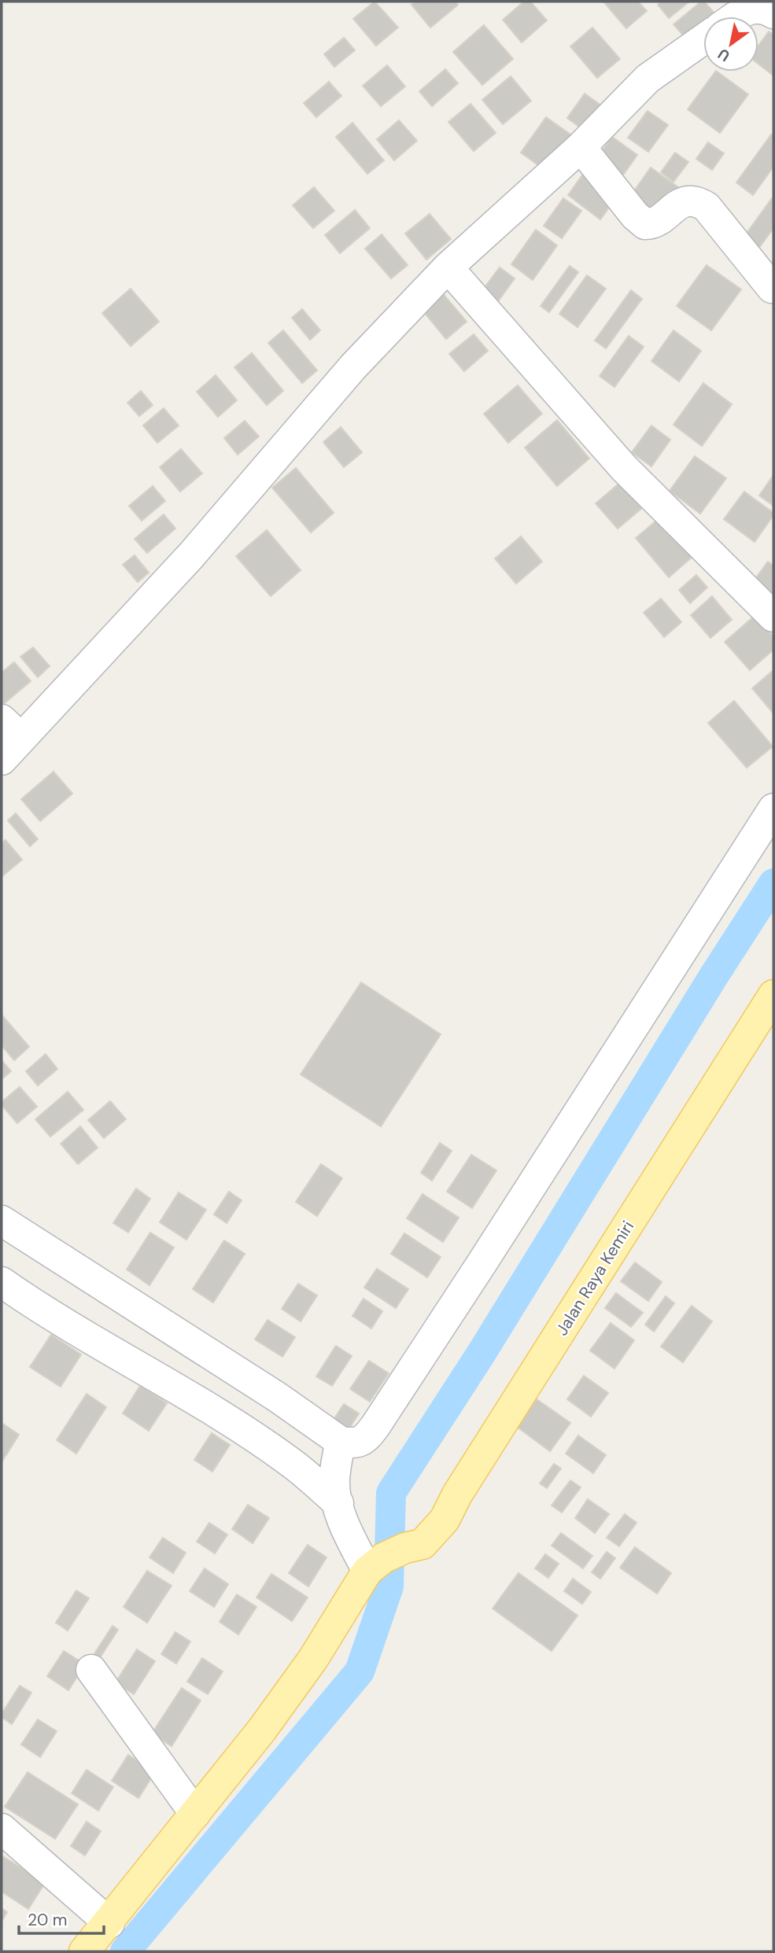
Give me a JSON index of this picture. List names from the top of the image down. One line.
{"streets":{"main road":["Jalan Raya Kemiri"]},"scale_bar":"20 m","north":"bottom left"}
